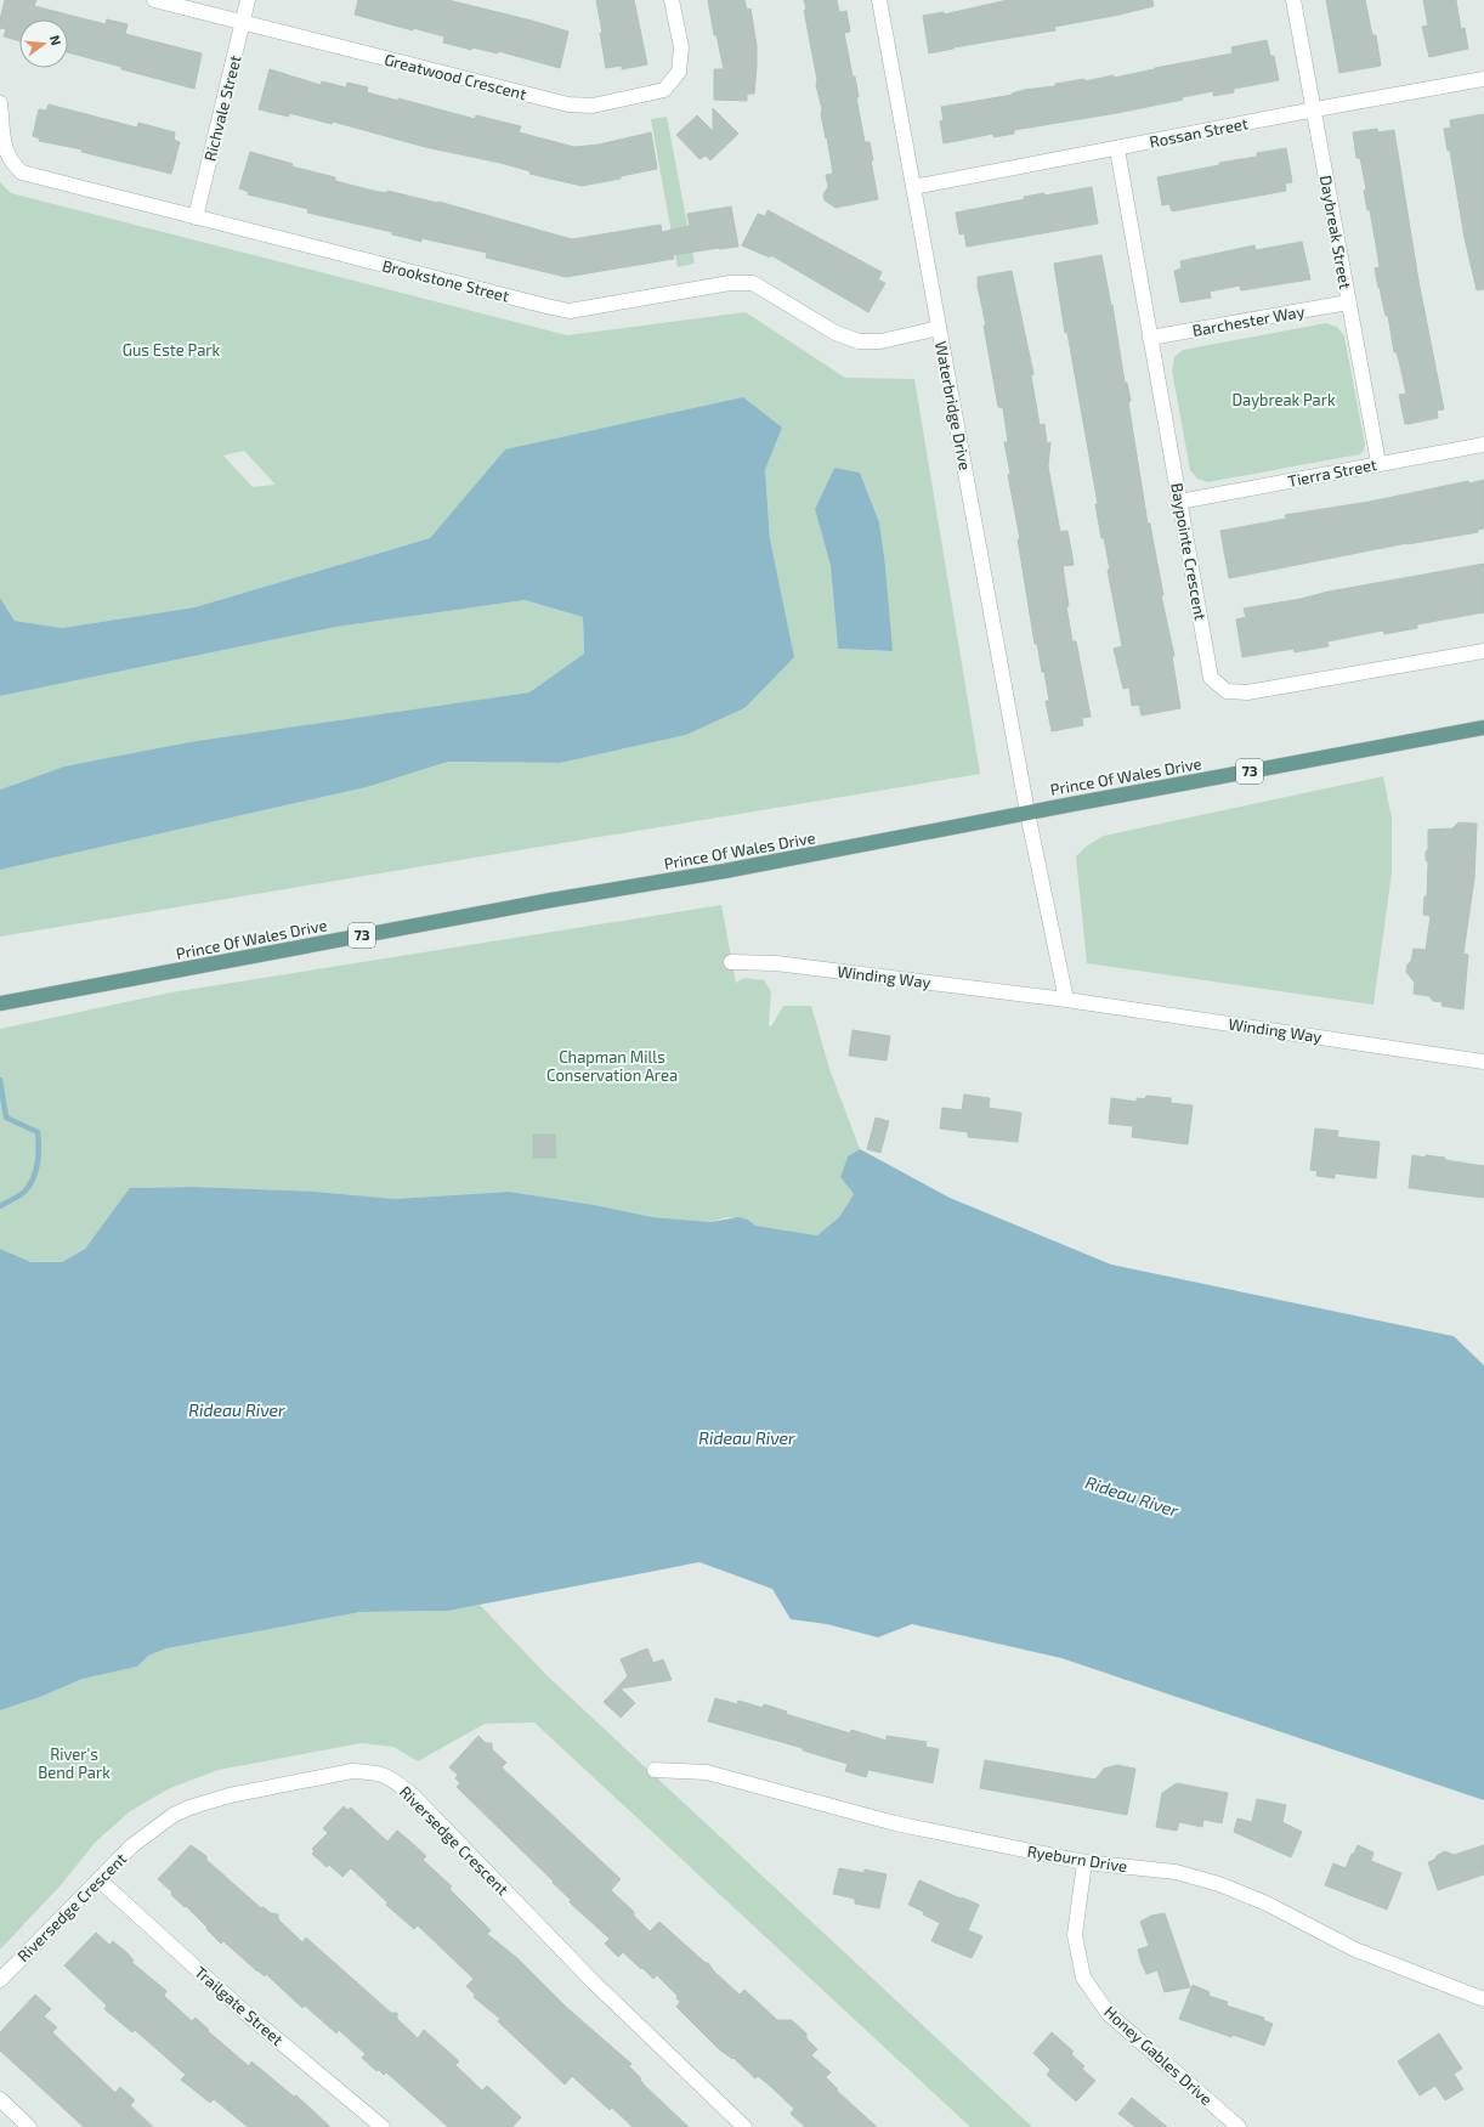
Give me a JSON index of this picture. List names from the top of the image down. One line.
{"streets":{"main road":["73","Prince Of Wales Drive"],"street":["Greatwood Crescent","Richvale Street","Rossan Street","Daybreak Street","Brookstone Street","Barchester Way","Waterbridge Drive","Tierra Street","Baypointe Crescent","Winding Way","Riversedge Crescent","Ryeburn Drive","Trailgate Street","Honey Gables Drive"]},"crossings":[["Greatwood Crescent","Richvale Street"],["Richvale Street","Brookstone Street"],["Rossan Street","Daybreak Street"],["Rossan Street","Waterbridge Drive"],["Rossan Street","Baypointe Crescent"],["Daybreak Street","Barchester Way"],["Daybreak Street","Tierra Street"],["Brookstone Street","Waterbridge Drive"],["Barchester Way","Baypointe Crescent"],["Waterbridge Drive","Prince Of Wales Drive"],["Tierra Street","Baypointe Crescent"],["Riversedge Crescent","Trailgate Street"],["Ryeburn Drive","Honey Gables Drive"]],"water":["Rideau River"],"parks":["Gus Este Park","Daybreak Park","Chapman Mills Conservation Area","River's Bend Park"],"north":"right"}
